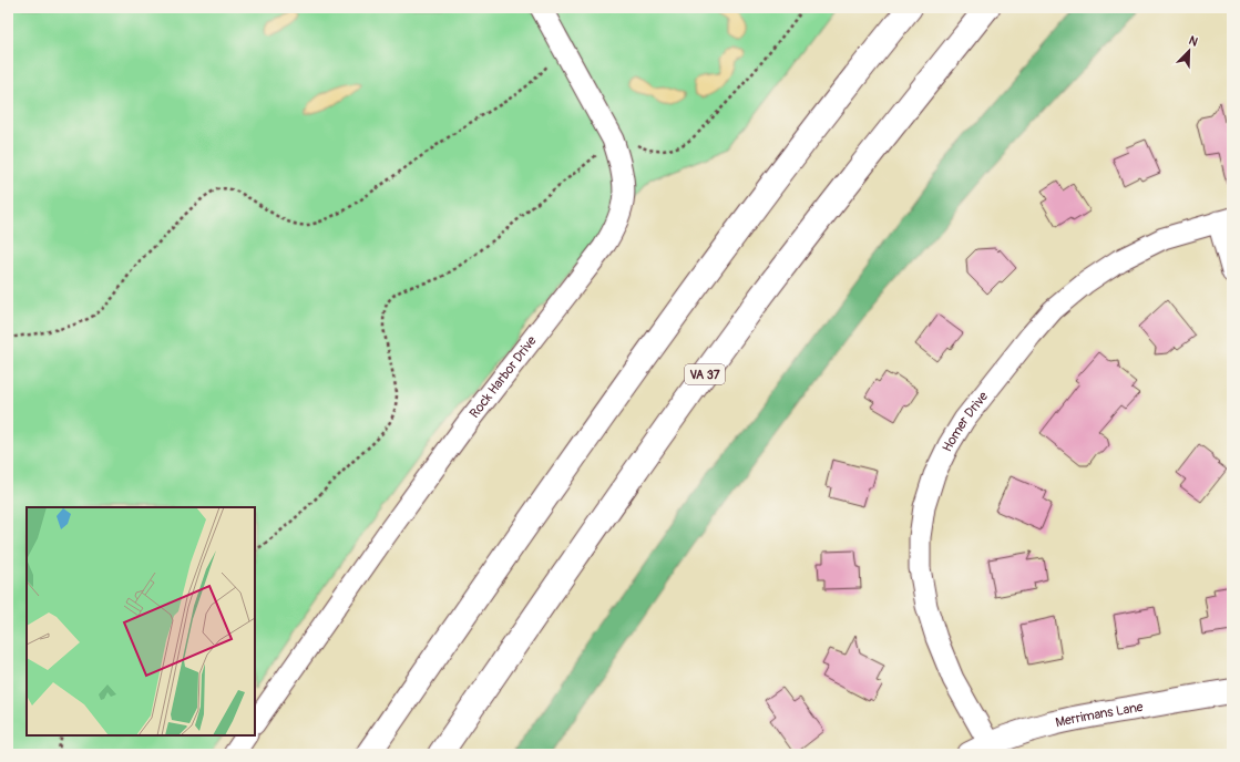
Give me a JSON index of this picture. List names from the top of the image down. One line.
{"streets":{"main road":["VA 37","Merrimans Lane"],"street":["Rock Harbor Drive","Homer Drive"]},"crossings":[["Homer Drive","Merrimans Lane"]],"north":"top right"}
